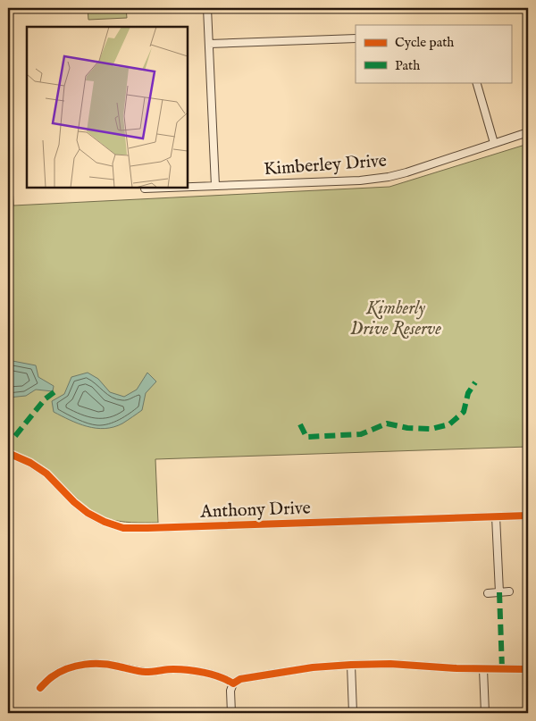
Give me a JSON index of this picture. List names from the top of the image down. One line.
{"streets":{"street":["Kimberley Drive","Anthony Drive"]},"parks":["Kimberly Drive Reserve"],"legend":["Cycle path","Path"]}
